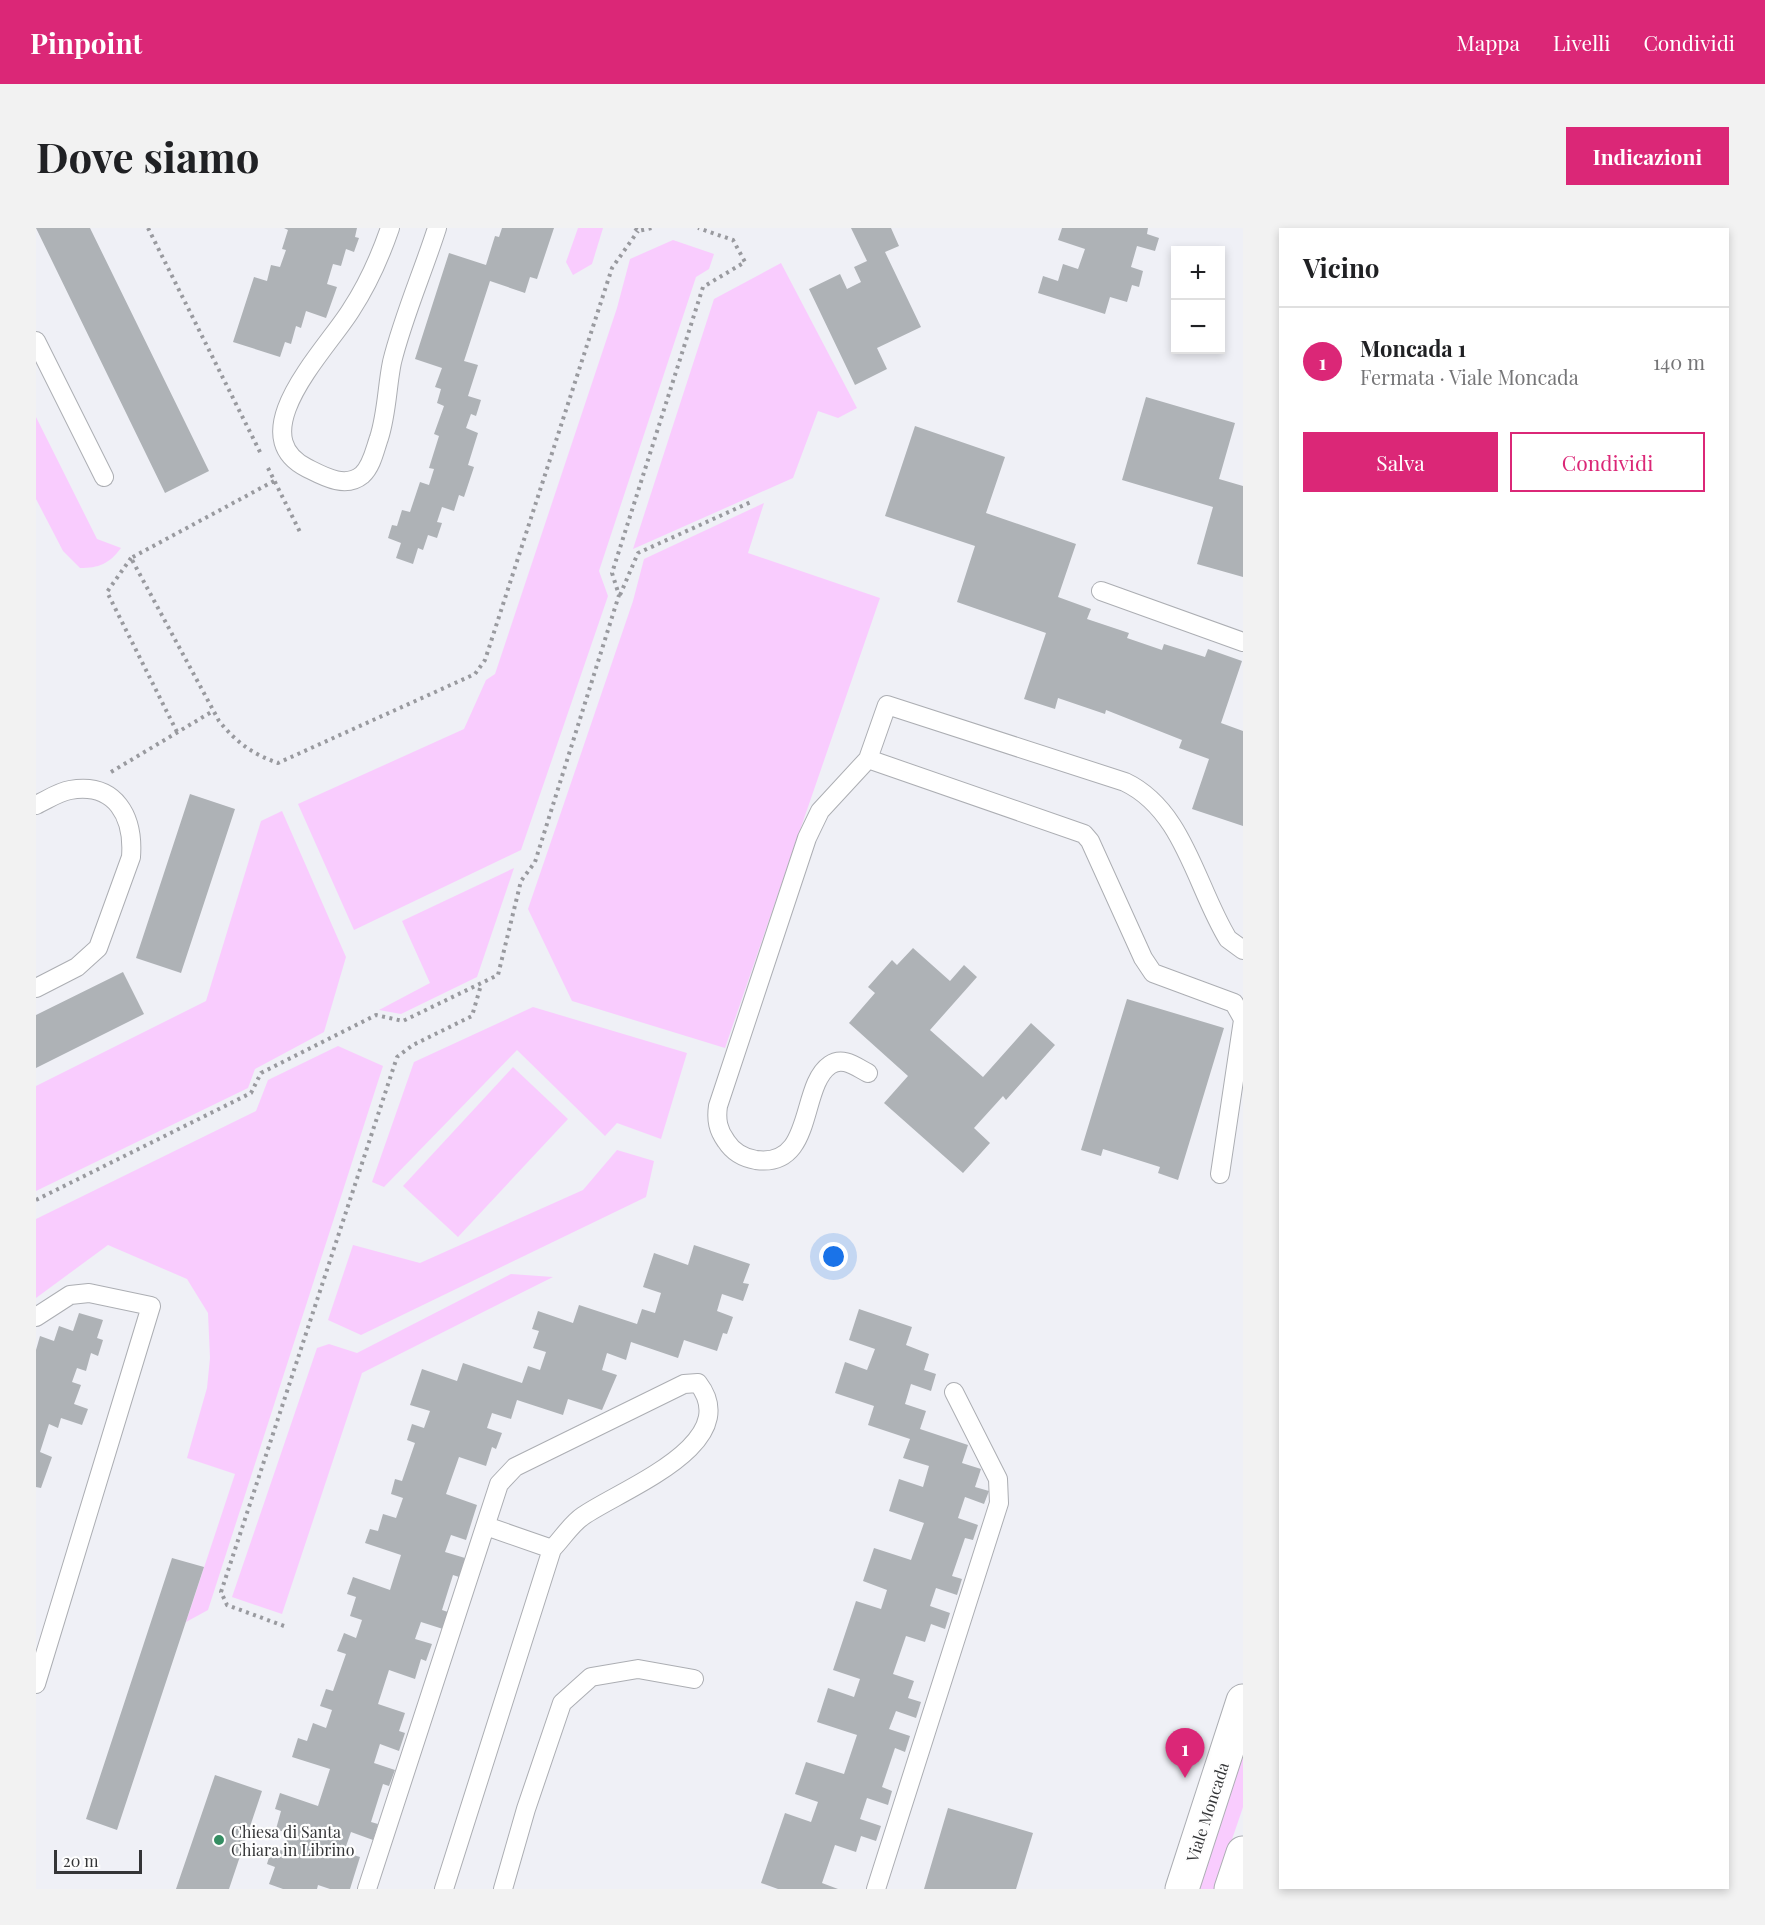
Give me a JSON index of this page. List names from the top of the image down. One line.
{"streets":{"main road":["Viale Moncada"]},"places":["Chiesa di Santa Chiara in Librino"],"scale_bar":"20 m","page":{"header":"Pinpoint","nav":["Mappa","Livelli","Condividi"],"buttons":["Indicazioni",["Salva","Condividi"]],"title":"Dove siamo","heading":"Vicino","map_buttons":["+","−"],"list":[{"mark":"1","name":"Moncada 1","note":"Fermata · Viale Moncada","value":"140 m"}],"pins":"1","scale":"20 m"}}
